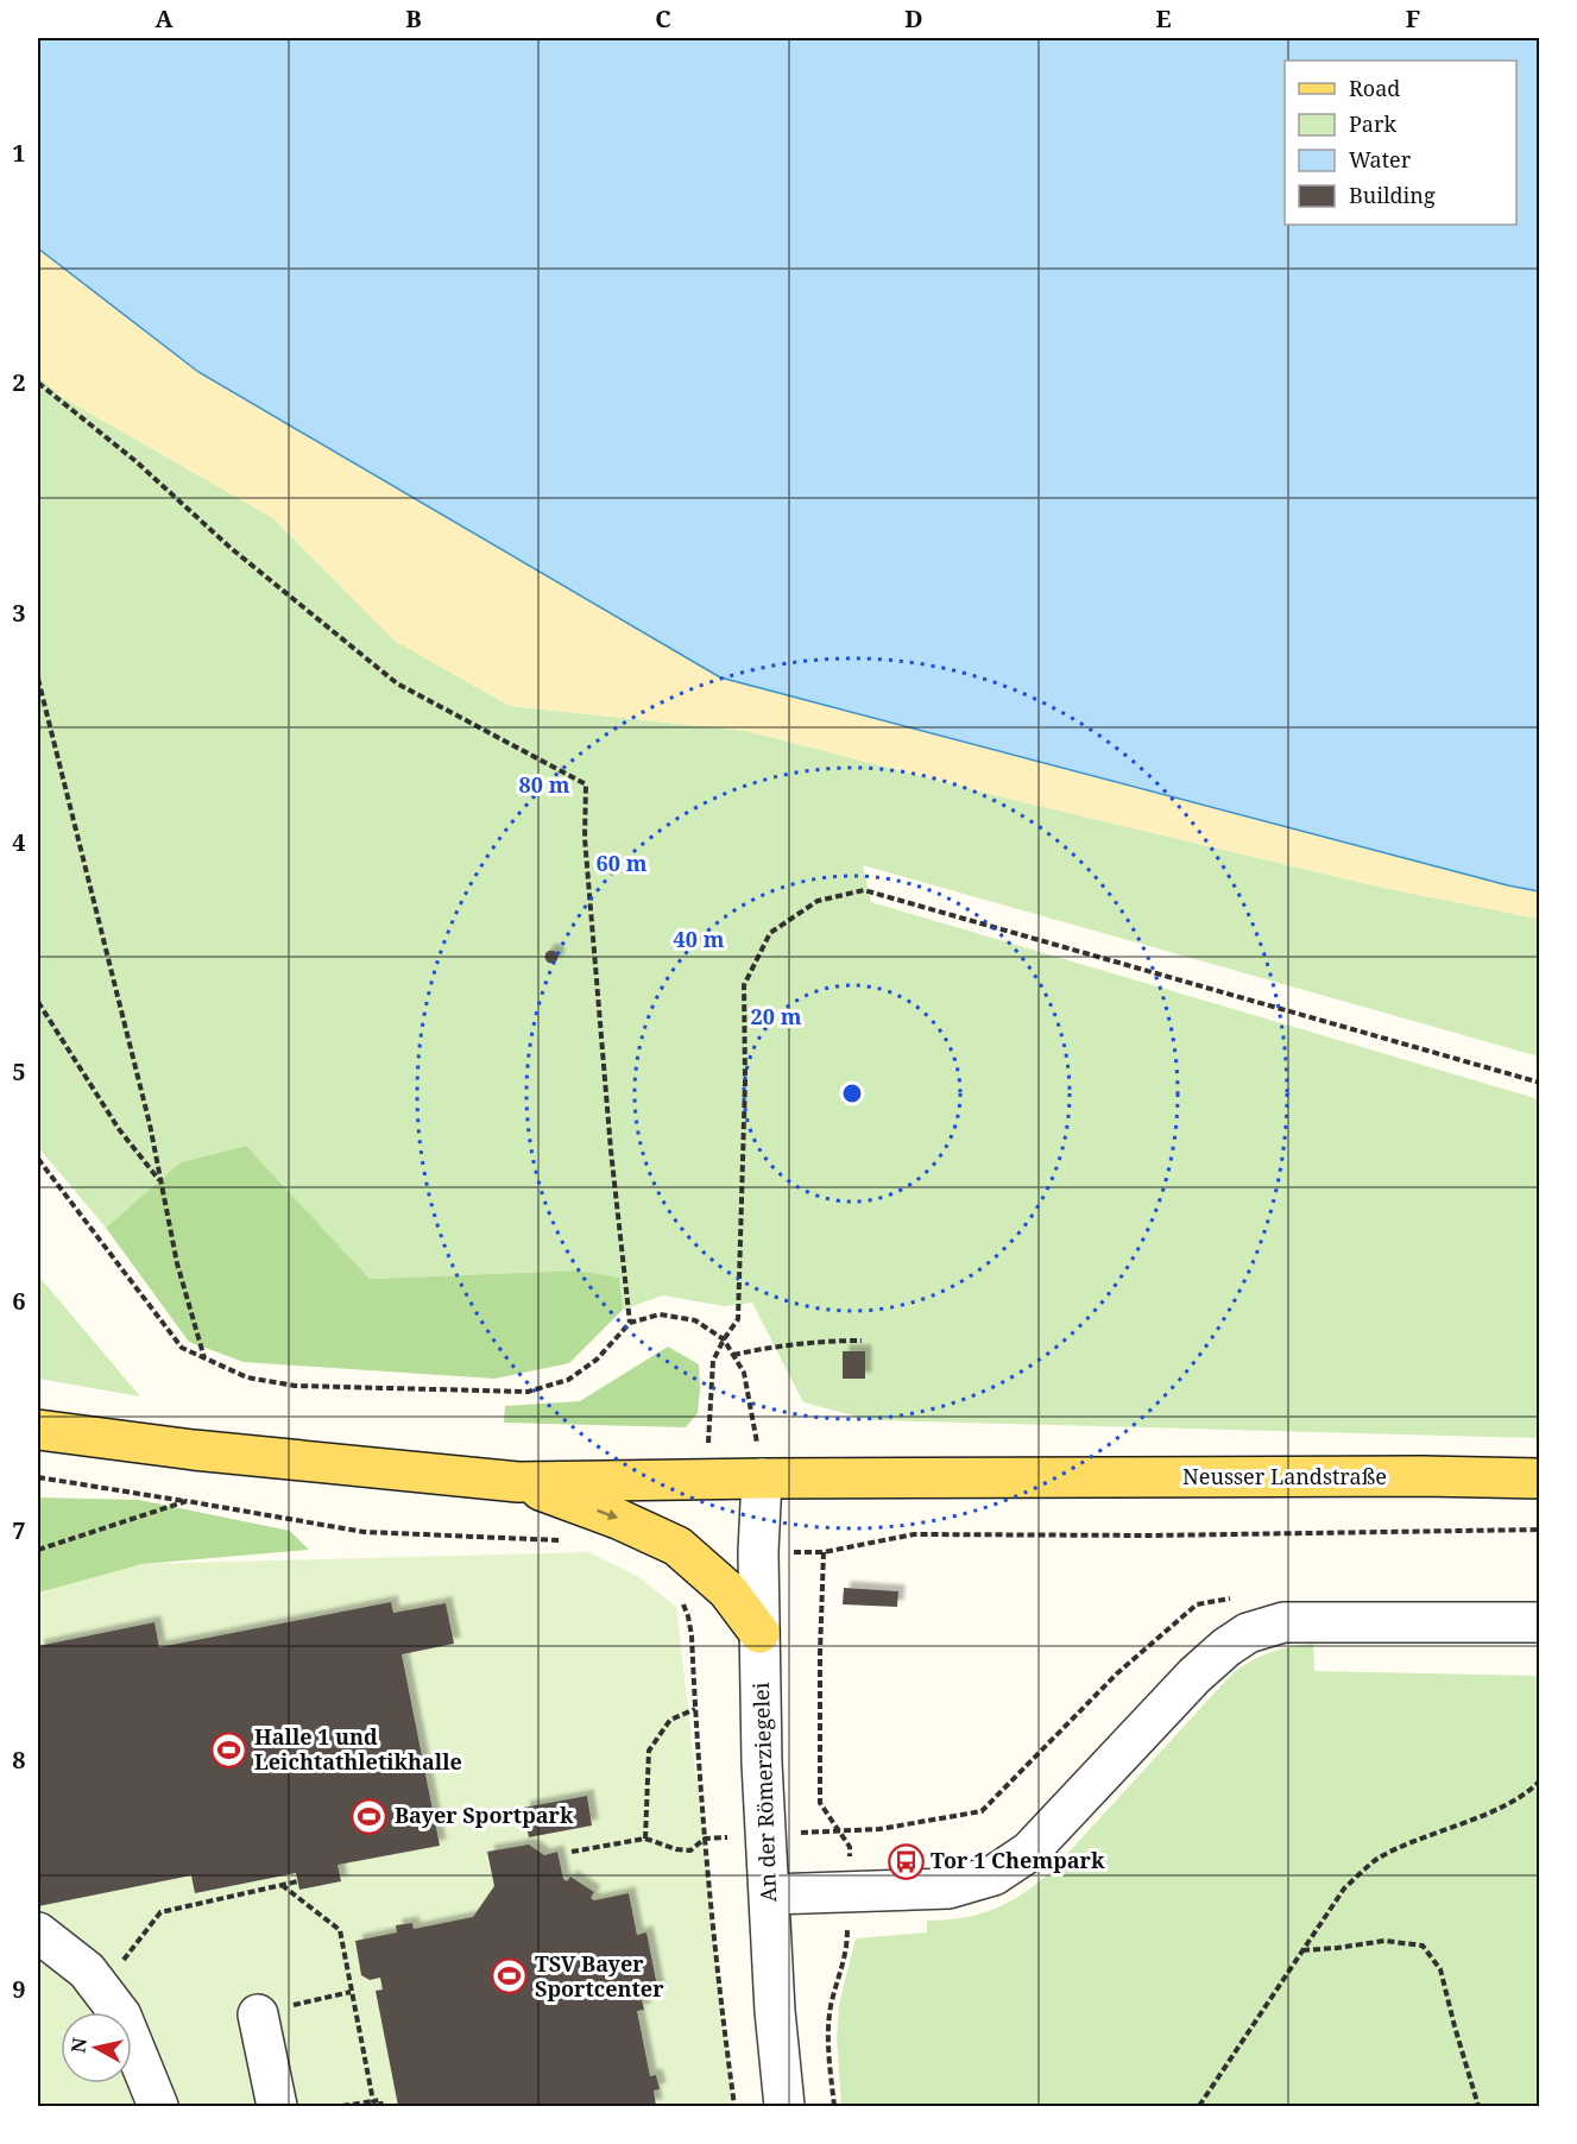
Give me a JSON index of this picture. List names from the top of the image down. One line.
{"streets":{"main road":["Neusser Landstraße"],"street":["An der Römerziegelei"]},"crossings":[["Neusser Landstraße","An der Römerziegelei"]],"places":{"sports":["Halle 1 und Leichtathletikhalle","Bayer Sportpark","TSV Bayer Sportcenter"],"bus stop":["Tor 1 Chempark"]},"legend":["Road","Park","Water","Building"],"north":"left","grid":{"columns":["A","B","C","D","E","F"],"rows":["1","2","3","4","5","6","7","8","9"]},"rings":["80 m","60 m","40 m","20 m"]}
